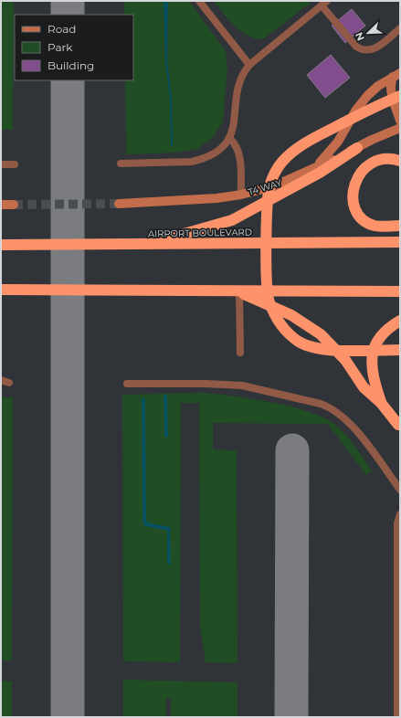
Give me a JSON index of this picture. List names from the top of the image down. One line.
{"streets":{"highway":["AIRPORT BOULEVARD"],"main road":["T4 WAY"]},"legend":["Road","Park","Building"],"north":"bottom left"}
